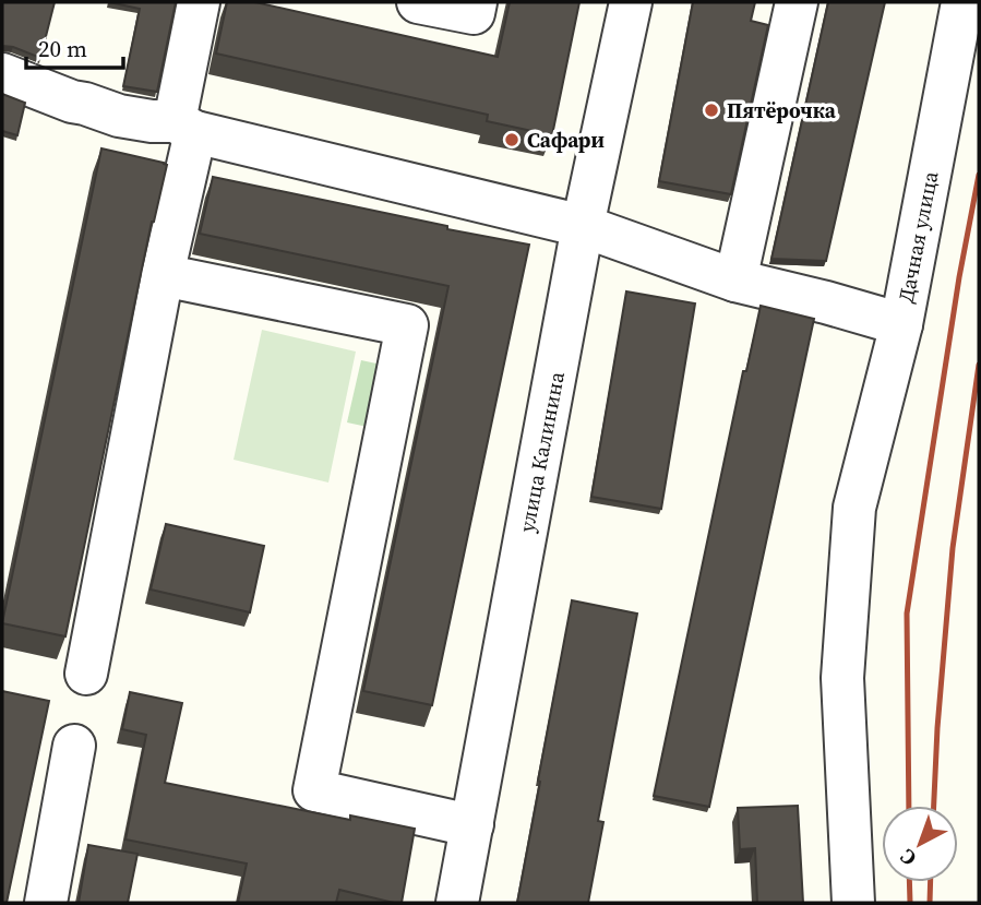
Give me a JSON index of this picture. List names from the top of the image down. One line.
{"streets":{"street":["Дачная улица","улица Калинина"]},"crossings":[["Дачная улица","улица Калинина"]],"places":["Пятёрочка","Сафари"],"scale_bar":"20 m","north":"bottom left"}
